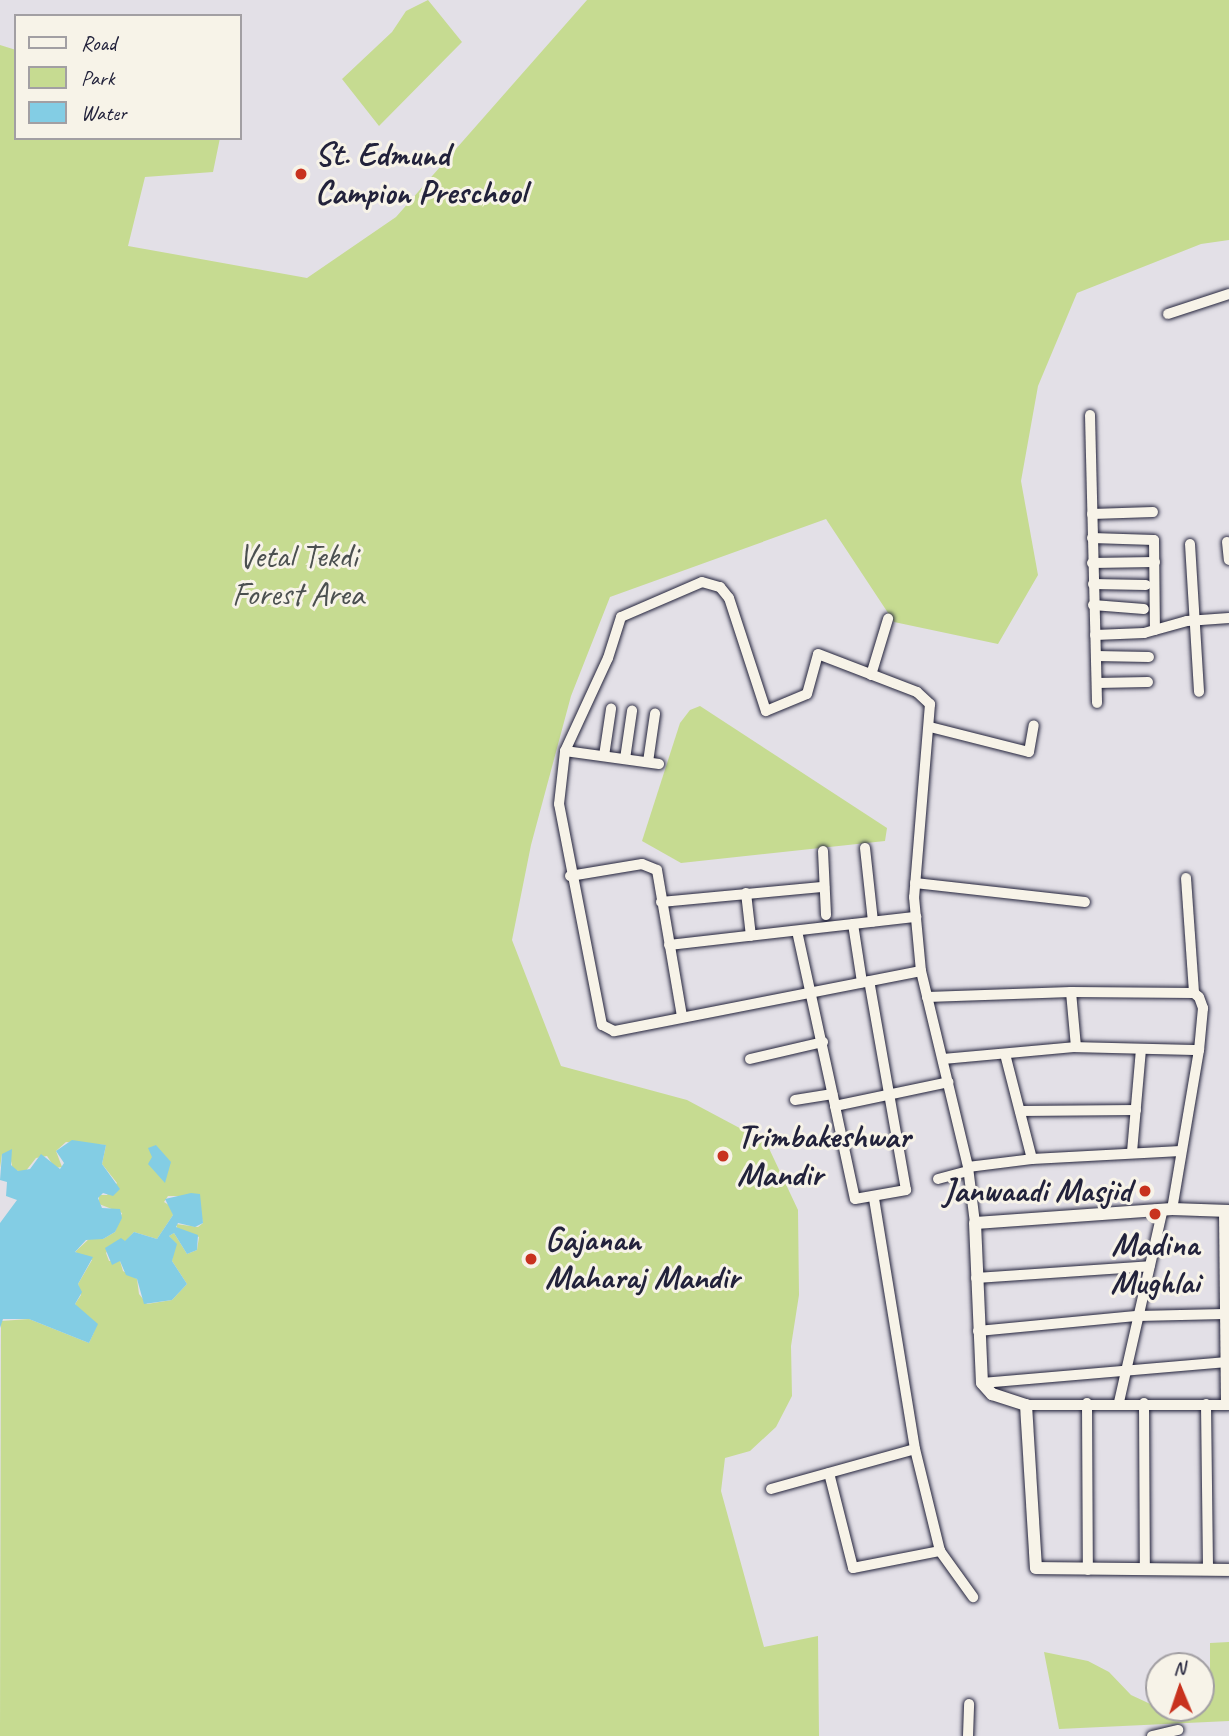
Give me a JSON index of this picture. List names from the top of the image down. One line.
{"parks":["Vetal Tekdi Forest Area"],"places":["St. Edmund Campion Preschool","Trimbakeshwar Mandir","Janwaadi Masjid","Madina Mughlai","Gajanan Maharaj Mandir"],"legend":["Road","Park","Water"],"north":"top"}
